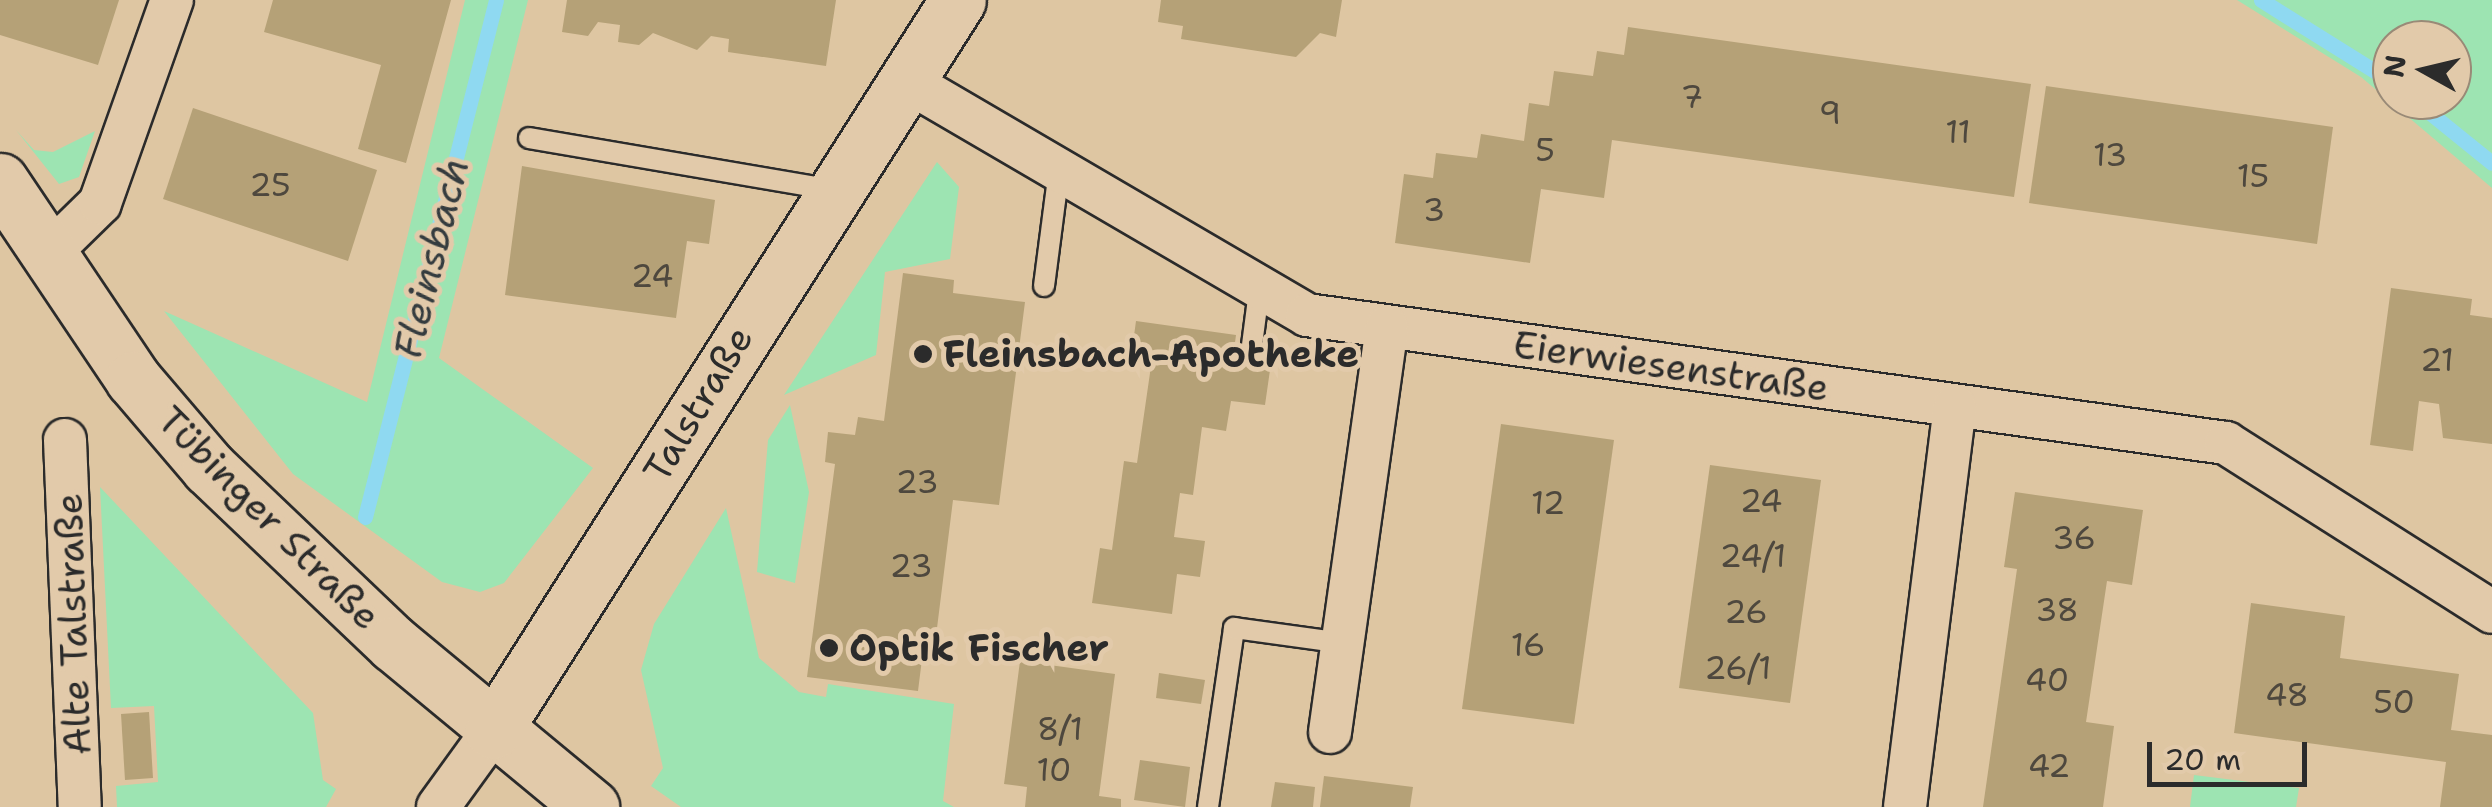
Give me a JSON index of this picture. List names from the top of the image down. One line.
{"streets":{"main road":["Talstraße","Tübinger Straße"],"street":["Eierwiesenstraße","Alte Talstraße"]},"crossings":[["Eierwiesenstraße","Talstraße"],["Talstraße","Tübinger Straße"]],"water":["Fleinsbach"],"places":["Fleinsbach-Apotheke","Optik Fischer"],"house_numbers":["7","9","11","5","13","15","25","3","24","21","23","24","12","36","24/1","23","38","26","16","26/1","40","48","50","8/1","42","10"],"scale_bar":"20 m","north":"left"}
